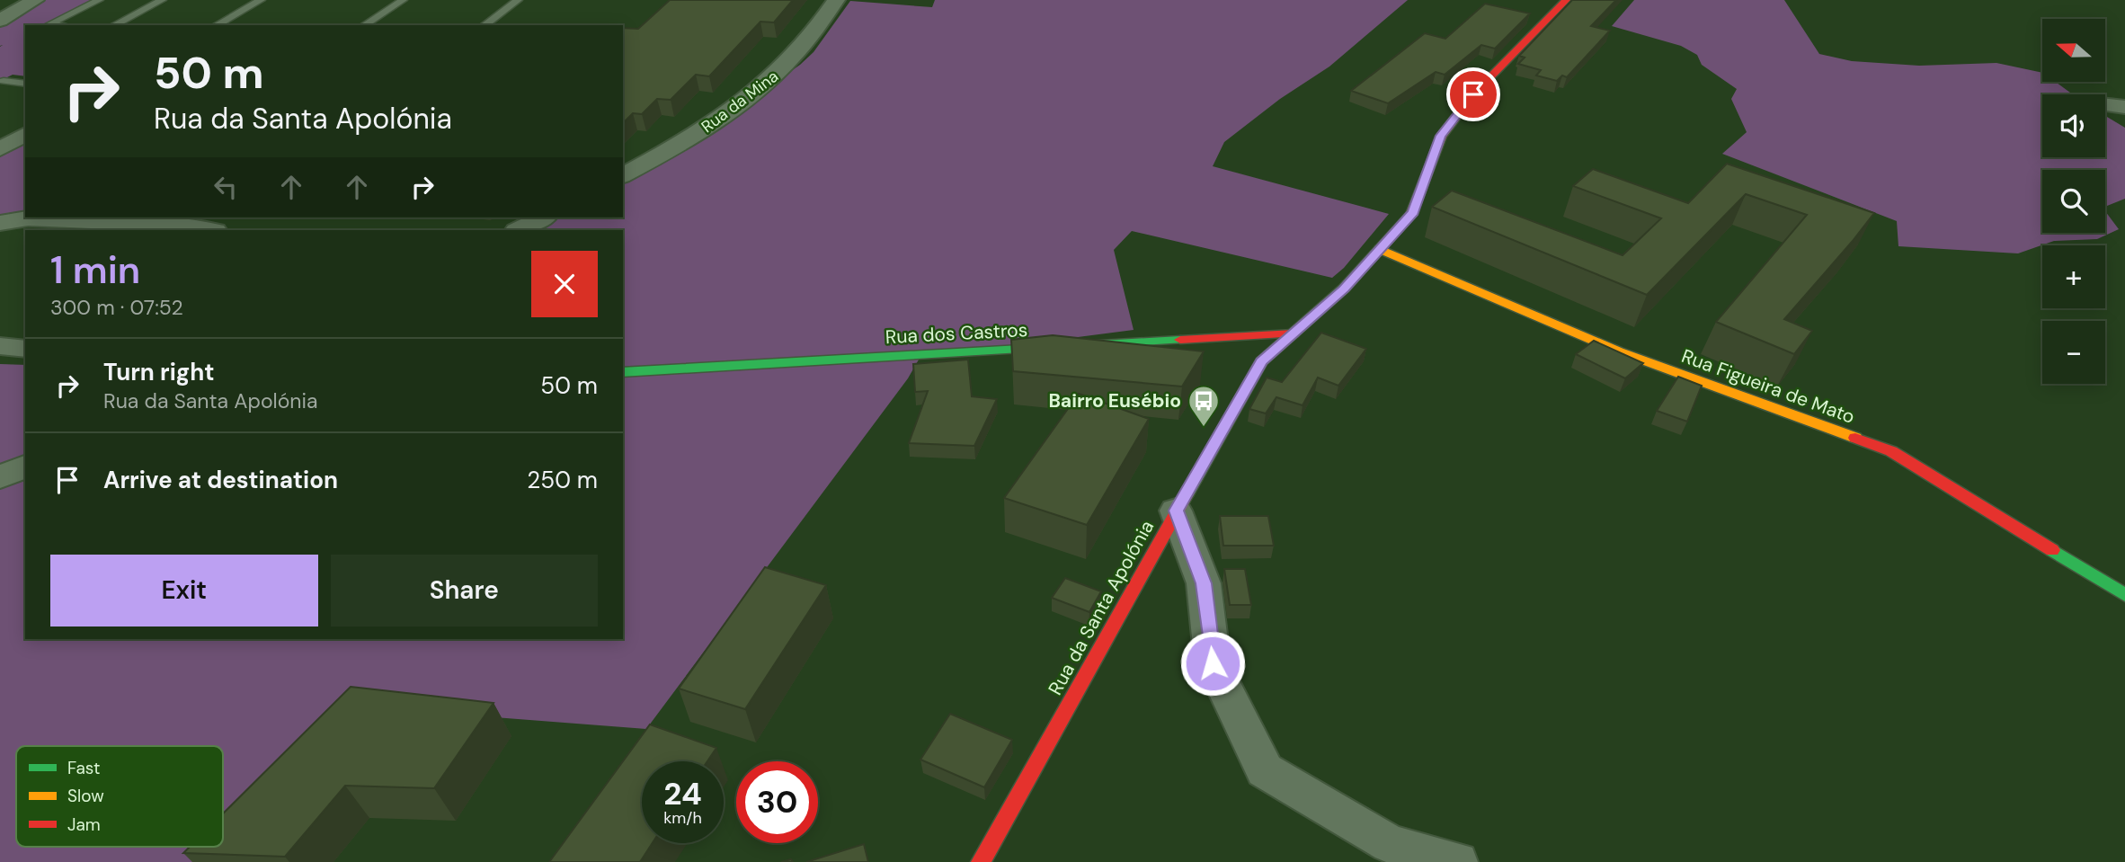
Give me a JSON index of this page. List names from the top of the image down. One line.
{"streets":{"street":["Rua da Mina","Rua dos Castros","Rua Figueira de Mato","Rua da Santa Apolónia"]},"crossings":[["Rua dos Castros","Rua da Santa Apolónia"],["Rua Figueira de Mato","Rua da Santa Apolónia"]],"places":{"bus stop":["Bairro Eusébio"]},"legend":["Fast","Slow","Jam"],"north":"left","page":{"map_buttons":["+","−"],"turn":["50 m","Rua da Santa Apolónia"],"heading":["1 min","300 m · 07:52"],"list":[{"name":"Turn right","note":"Rua da Santa Apolónia","value":"50 m"},{"name":"Arrive at destination","value":"250 m"}],"buttons":["Exit","Share"],"speed":"24 km/h","limit":"30"}}
